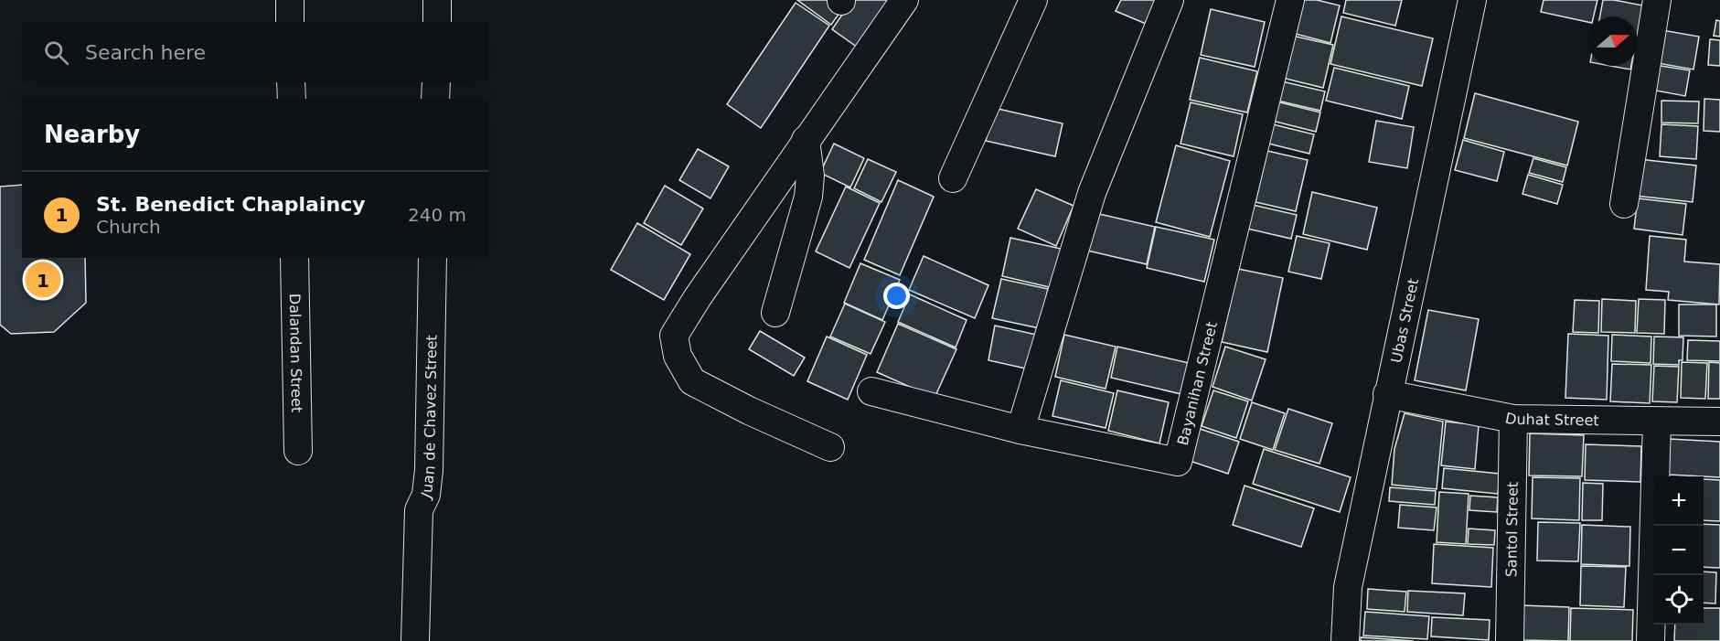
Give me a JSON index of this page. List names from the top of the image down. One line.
{"streets":{"street":["Ubas Street","Dalandan Street","Bayanihan Street","Juan de Chavez Street","Duhat Street","Santol Street"]},"crossings":[["Ubas Street","Duhat Street"],["Duhat Street","Santol Street"]],"north":"right","page":{"search":"Search here","heading":"Nearby","list":[{"mark":"1","name":"St. Benedict Chaplaincy","note":"Church","value":"240 m"}],"pins":"1","map_buttons":["+","−"]}}
